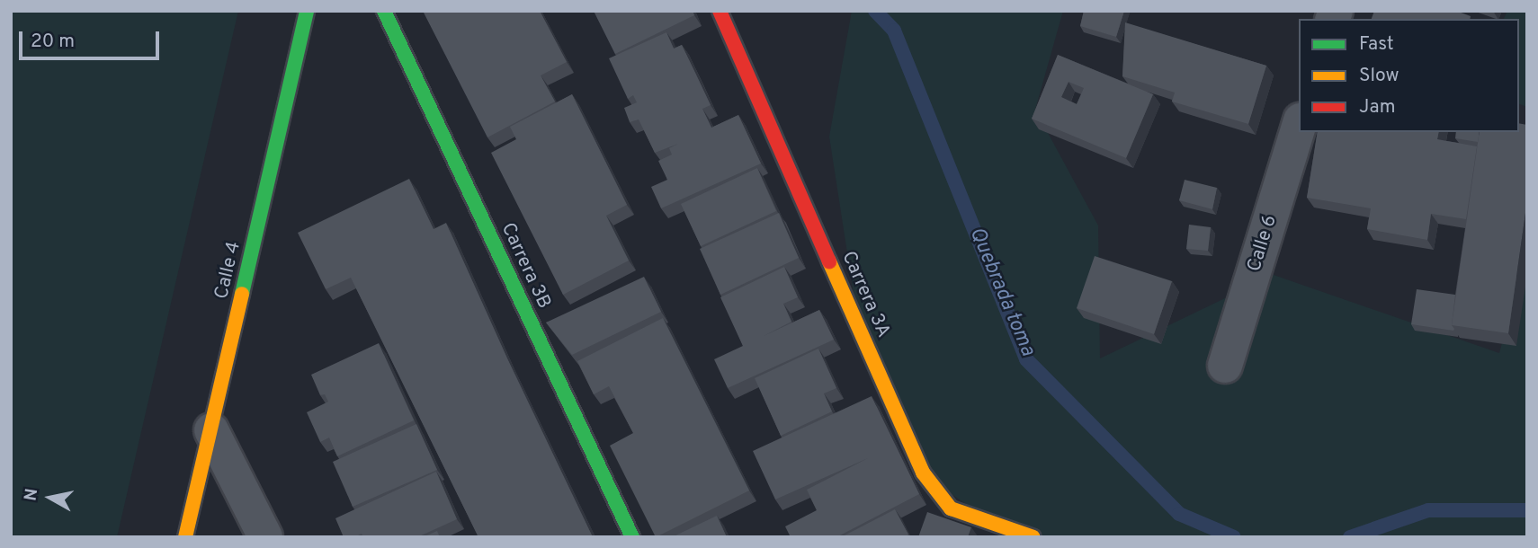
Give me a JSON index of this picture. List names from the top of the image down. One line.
{"streets":{"street":["Calle 6","Carrera 3B","Calle 4","Carrera 3A"]},"water":["Quebrada toma"],"legend":["Fast","Slow","Jam"],"scale_bar":"20 m","north":"left"}
